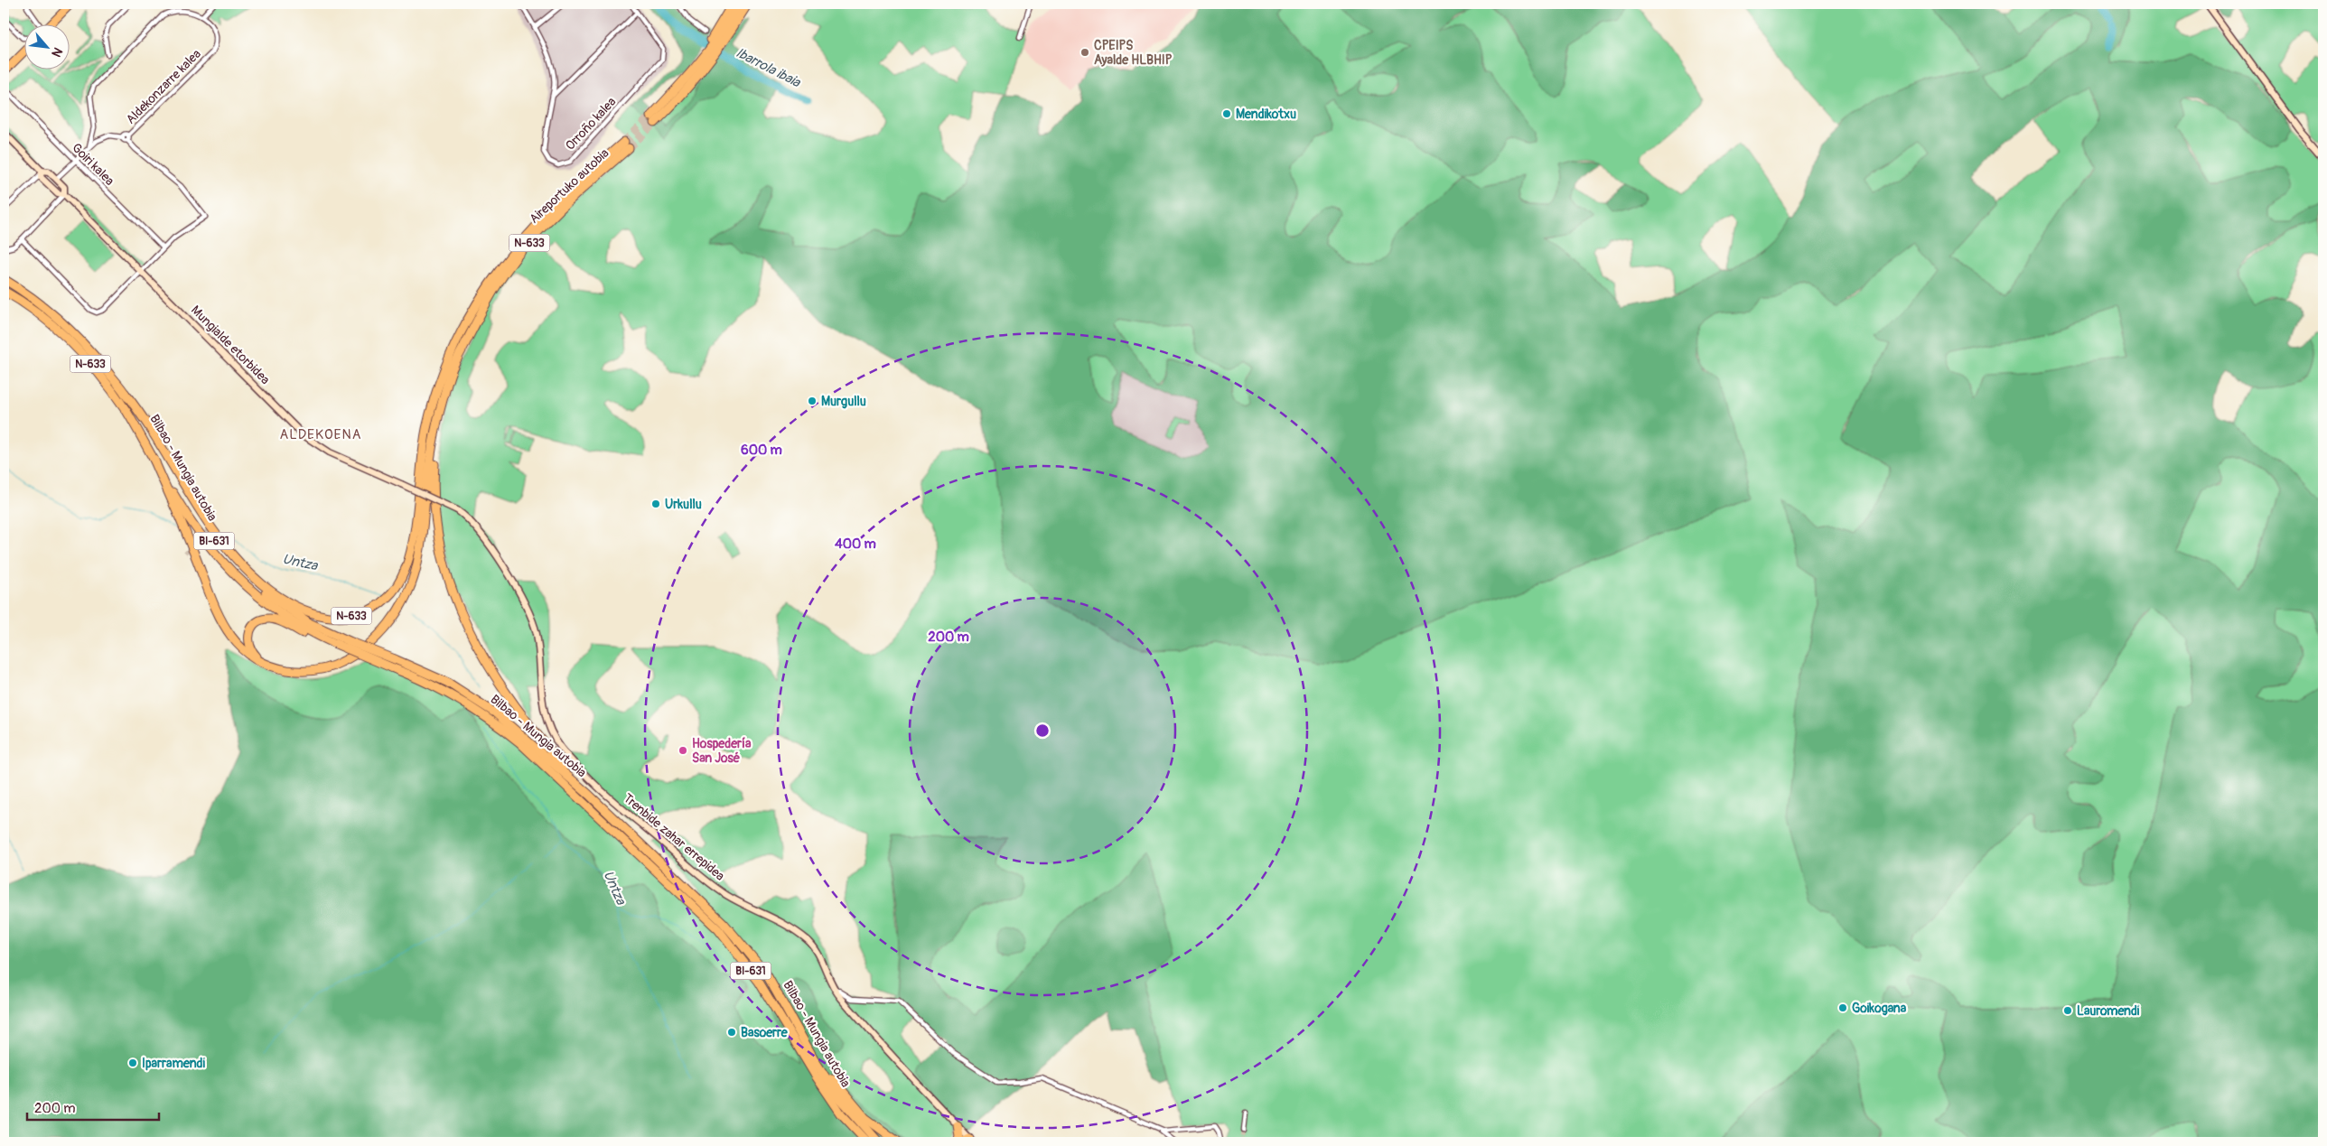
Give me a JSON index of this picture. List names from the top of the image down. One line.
{"streets":{"highway":["Aireportuko autobia","N-633","Bilbao - Mungia autobia","BI-631"],"street":["Aldekonzarre kalea","Orroño kalea","Goiri kalea","Mungialde etorbidea","Trenbide zahar errepidea"]},"crossings":[["Aireportuko autobia","N-633"],["N-633","Bilbao - Mungia autobia"],["Mungialde etorbidea","Trenbide zahar errepidea"]],"districts":["ALDEKOENA"],"water":["Ibarrola ibaia","Untza"],"places":["CPEIPS Ayalde HLBHIP","Mendikotxu","Murgullu","Urkullu","Hospedería San José","Goikogana","Lauromendi","Basoerre","Iparramendi"],"scale_bar":"200 m","north":"bottom right","rings":["600 m","400 m","200 m"]}
